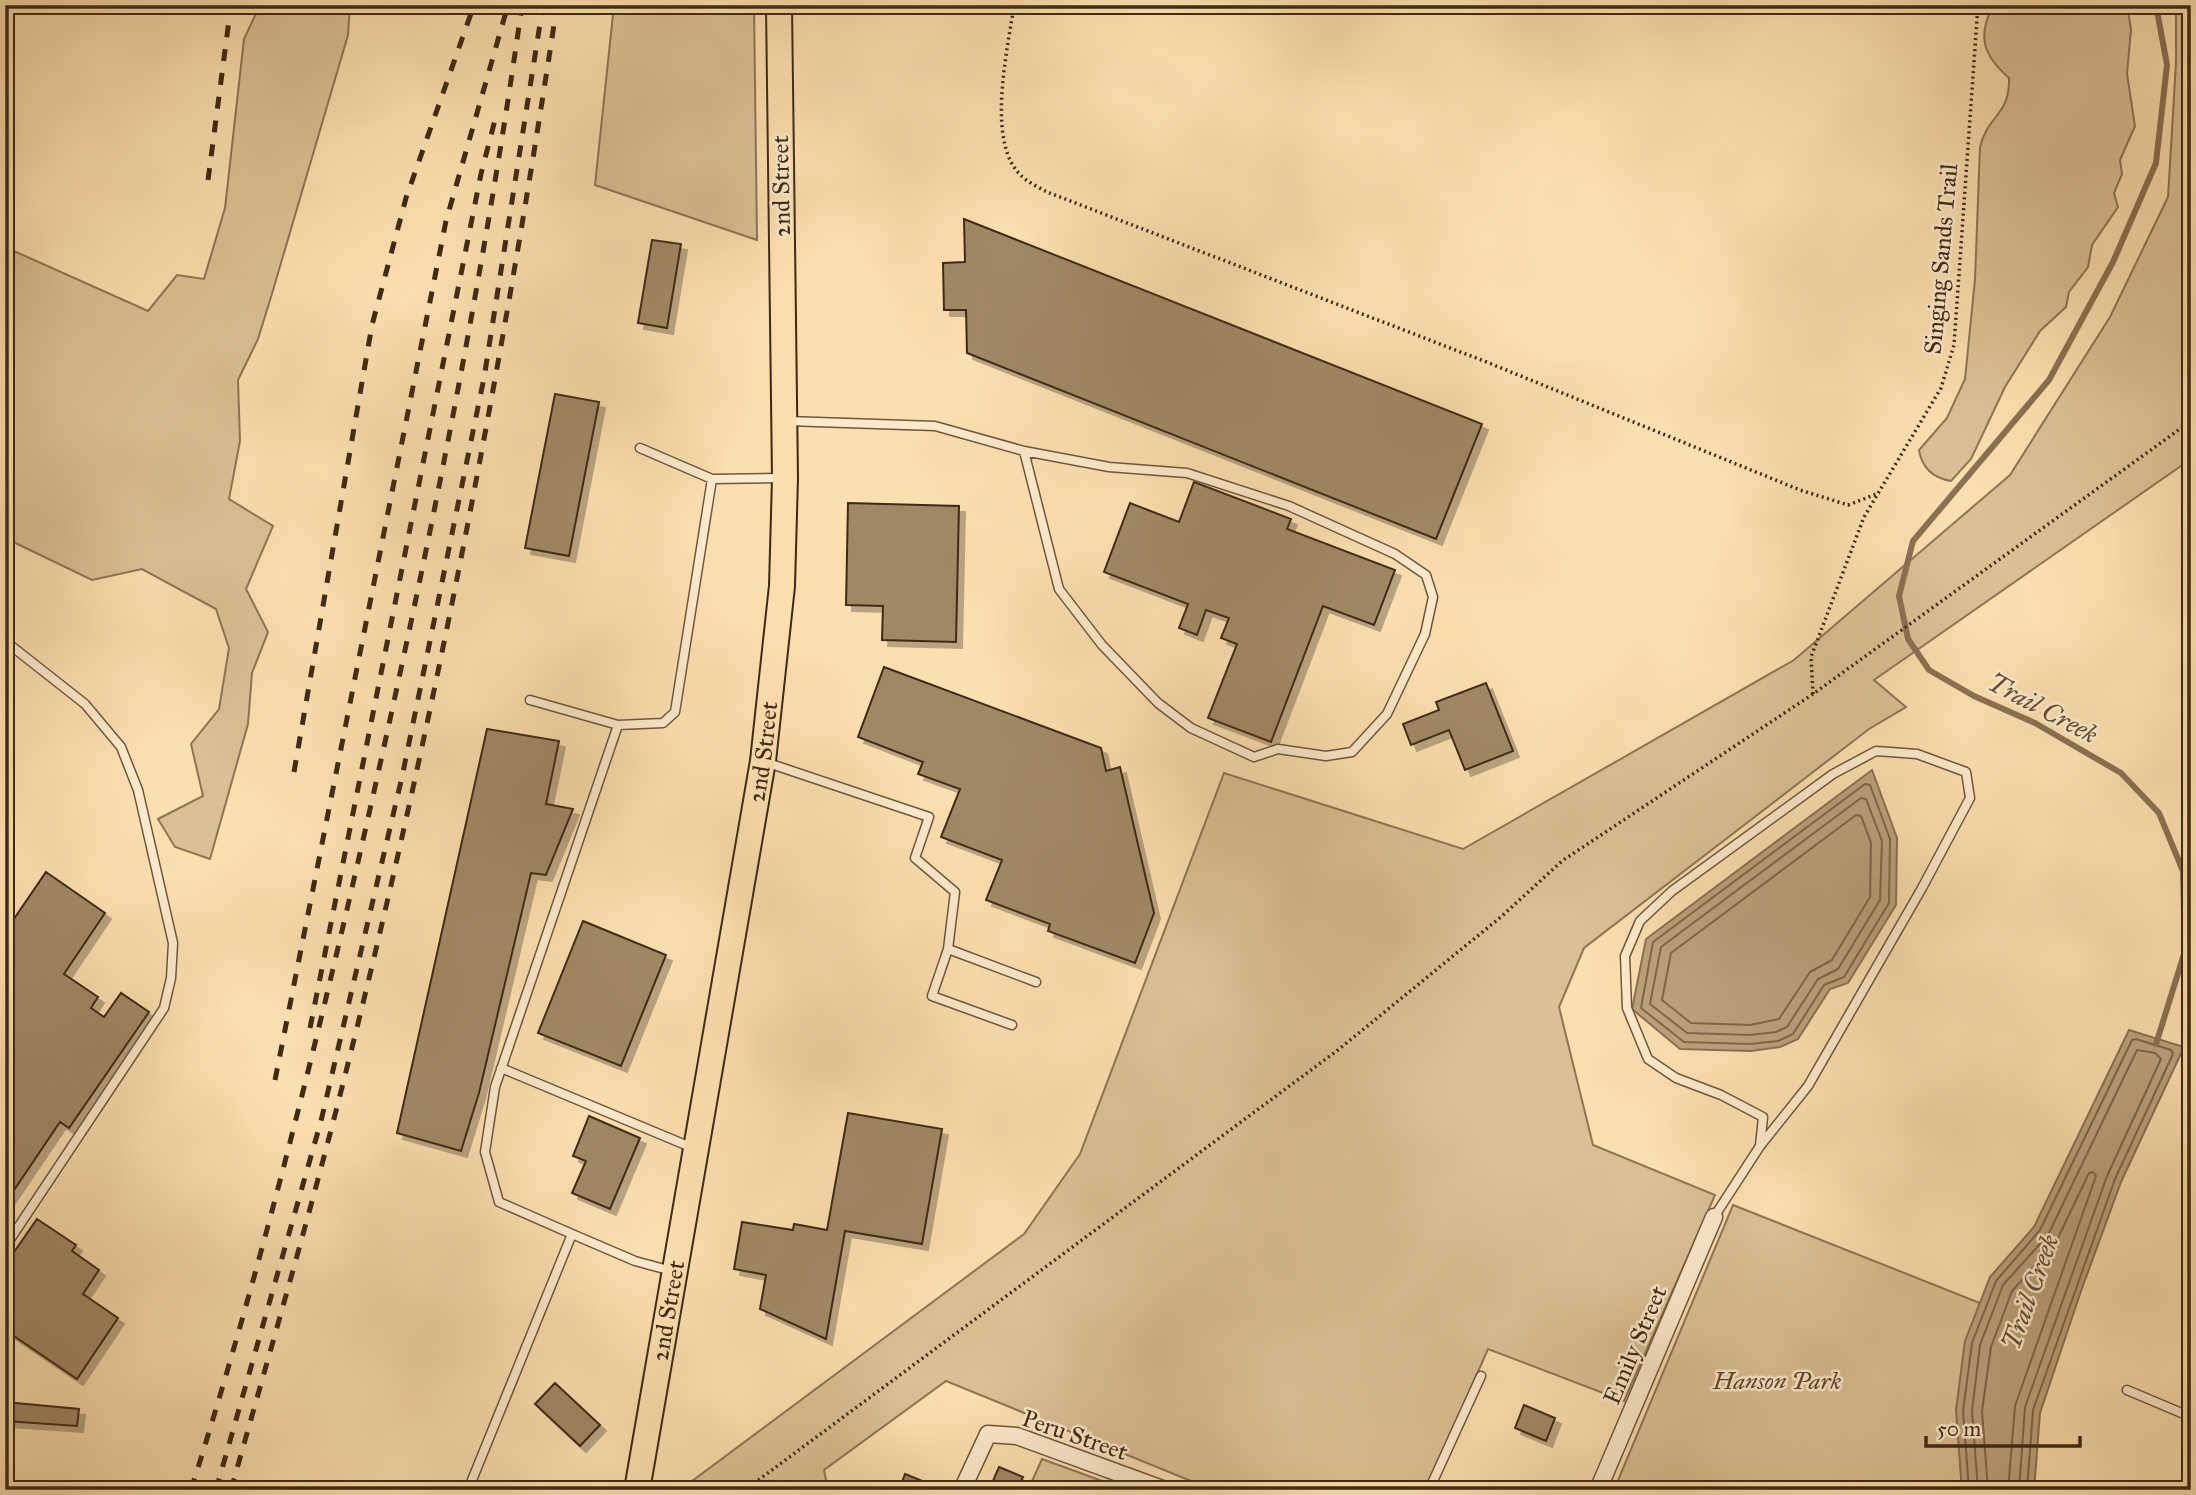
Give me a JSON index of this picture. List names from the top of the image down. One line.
{"streets":{"main road":["2nd Street"],"street":["Emily Street","Peru Street"],"path":["Singing Sands Trail"]},"water":["Trail Creek"],"parks":["Hanson Park"],"scale_bar":"50 m"}
